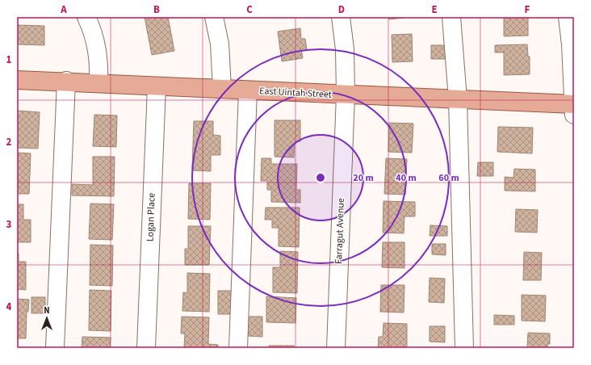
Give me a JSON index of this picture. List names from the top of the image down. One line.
{"streets":{"main road":["East Uintah Street"],"street":["Logan Place","Farragut Avenue"]},"crossings":[["East Uintah Street","Logan Place"],["East Uintah Street","Farragut Avenue"]],"north":"top","grid":{"columns":["A","B","C","D","E","F"],"rows":["1","2","3","4"]},"rings":["20 m","40 m","60 m"]}
